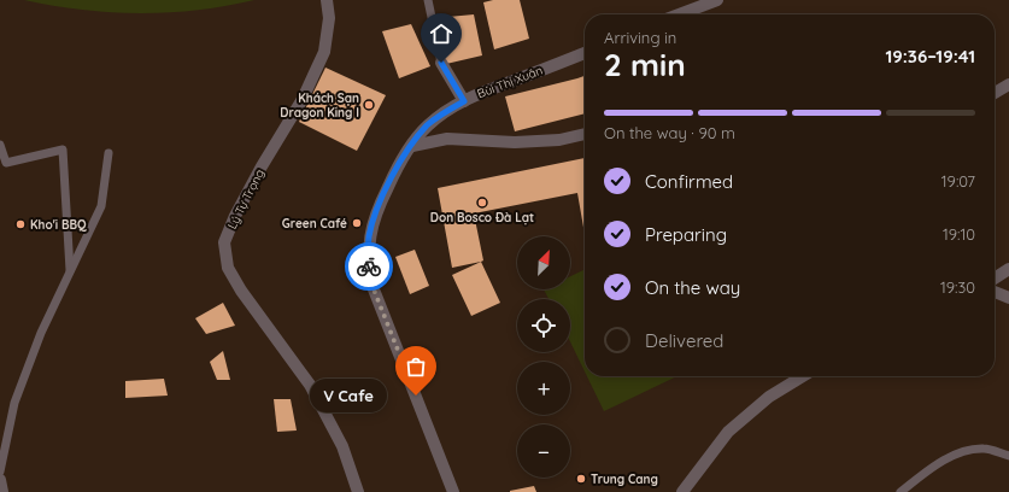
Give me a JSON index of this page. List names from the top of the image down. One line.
{"streets":{"street":["Bùi Thị Xuân","Lý Tự Trọng"]},"places":["Khách Sạn Dragon King I","Don Bosco Đà Lạt","Green Café","Kho'i BBQ","V Cafe","Trung Cang"],"north":"top right","page":{"heading":["2 min","Arriving in","19:36–19:41"],"bar":"On the way · 90 m","list":[["Confirmed","19:07"],["Preparing","19:10"],["On the way","19:30"],"Delivered"],"map_buttons":["+","−"],"bubble":"V Cafe"}}
